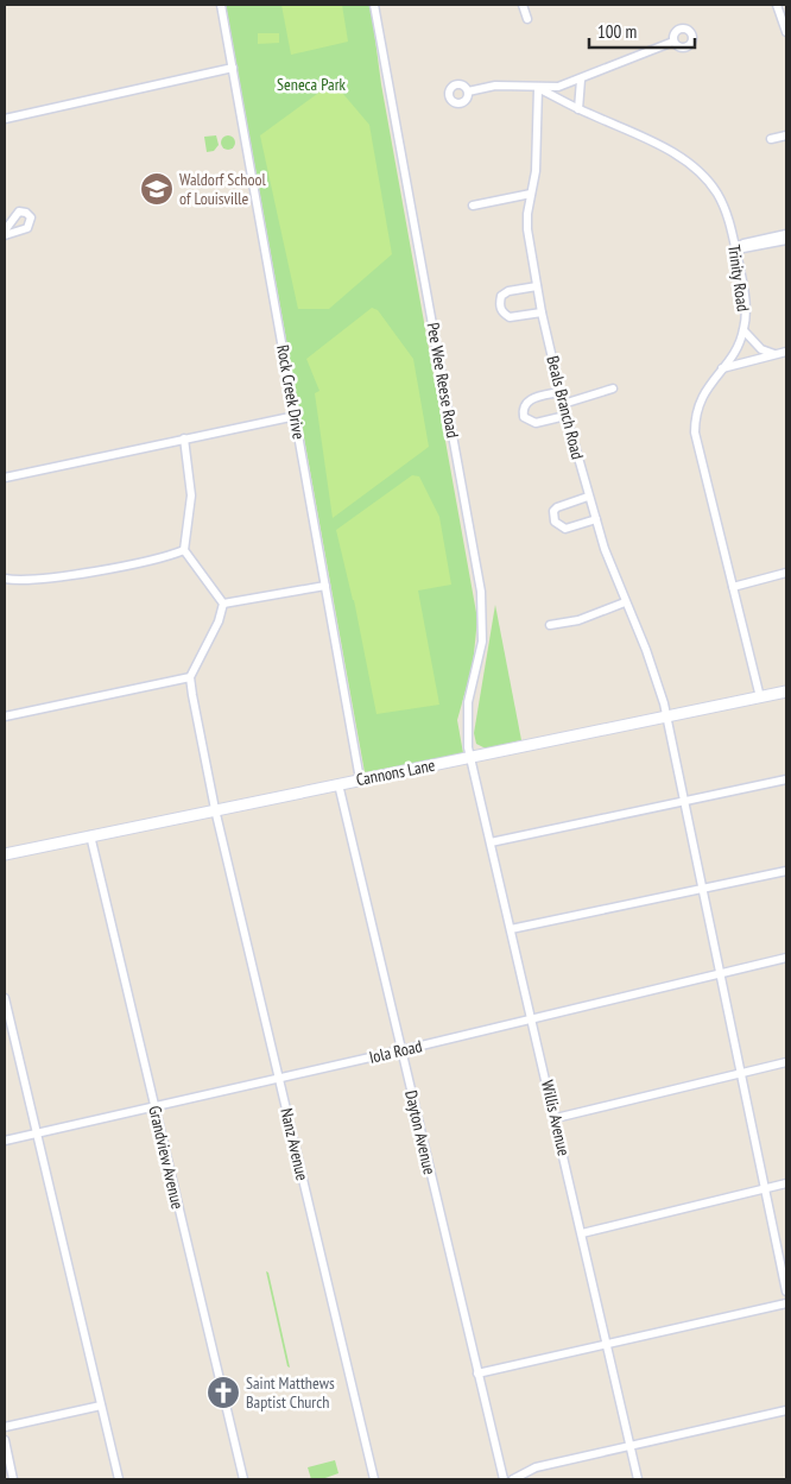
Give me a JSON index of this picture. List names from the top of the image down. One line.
{"streets":{"main road":["Cannons Lane"],"street":["Trinity Road","Pee Wee Reese Road","Rock Creek Drive","Beals Branch Road","Iola Road","Willis Avenue","Dayton Avenue","Nanz Avenue","Grandview Avenue"]},"crossings":[["Trinity Road","Beals Branch Road"],["Trinity Road","Cannons Lane"],["Pee Wee Reese Road","Cannons Lane"],["Pee Wee Reese Road","Willis Avenue"],["Rock Creek Drive","Cannons Lane"],["Beals Branch Road","Cannons Lane"],["Beals Branch Road","Iola Road"],["Cannons Lane","Willis Avenue"],["Cannons Lane","Dayton Avenue"],["Cannons Lane","Nanz Avenue"],["Cannons Lane","Grandview Avenue"],["Iola Road","Willis Avenue"],["Iola Road","Dayton Avenue"],["Iola Road","Nanz Avenue"],["Iola Road","Grandview Avenue"]],"parks":["Seneca Park"],"places":{"school or university":["Waldorf School of Louisville"],"church":["Saint Matthews Baptist Church"]},"scale_bar":"100 m"}
